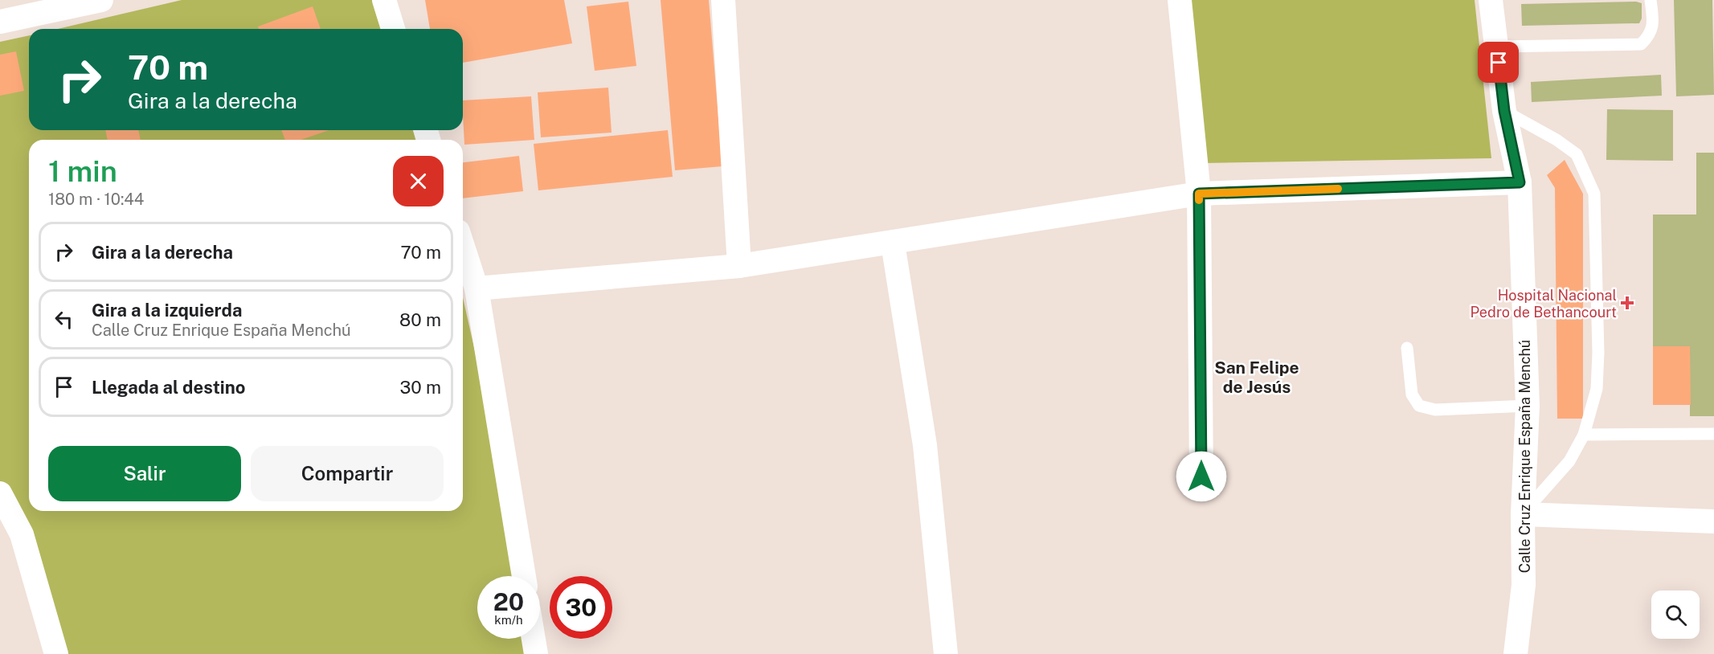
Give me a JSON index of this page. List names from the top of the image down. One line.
{"streets":{"street":["Calle Cruz Enrique España Menchú"]},"districts":["San Felipe de Jesús"],"places":{"health":["Hospital Nacional Pedro de Bethancourt"]},"page":{"turn":["70 m","Gira a la derecha"],"heading":["1 min","180 m · 10:44"],"list":[{"name":"Gira a la derecha","value":"70 m"},{"name":"Gira a la izquierda","note":"Calle Cruz Enrique España Menchú","value":"80 m"},{"name":"Llegada al destino","value":"30 m"}],"buttons":["Salir","Compartir"],"speed":"20 km/h","limit":"30"}}
